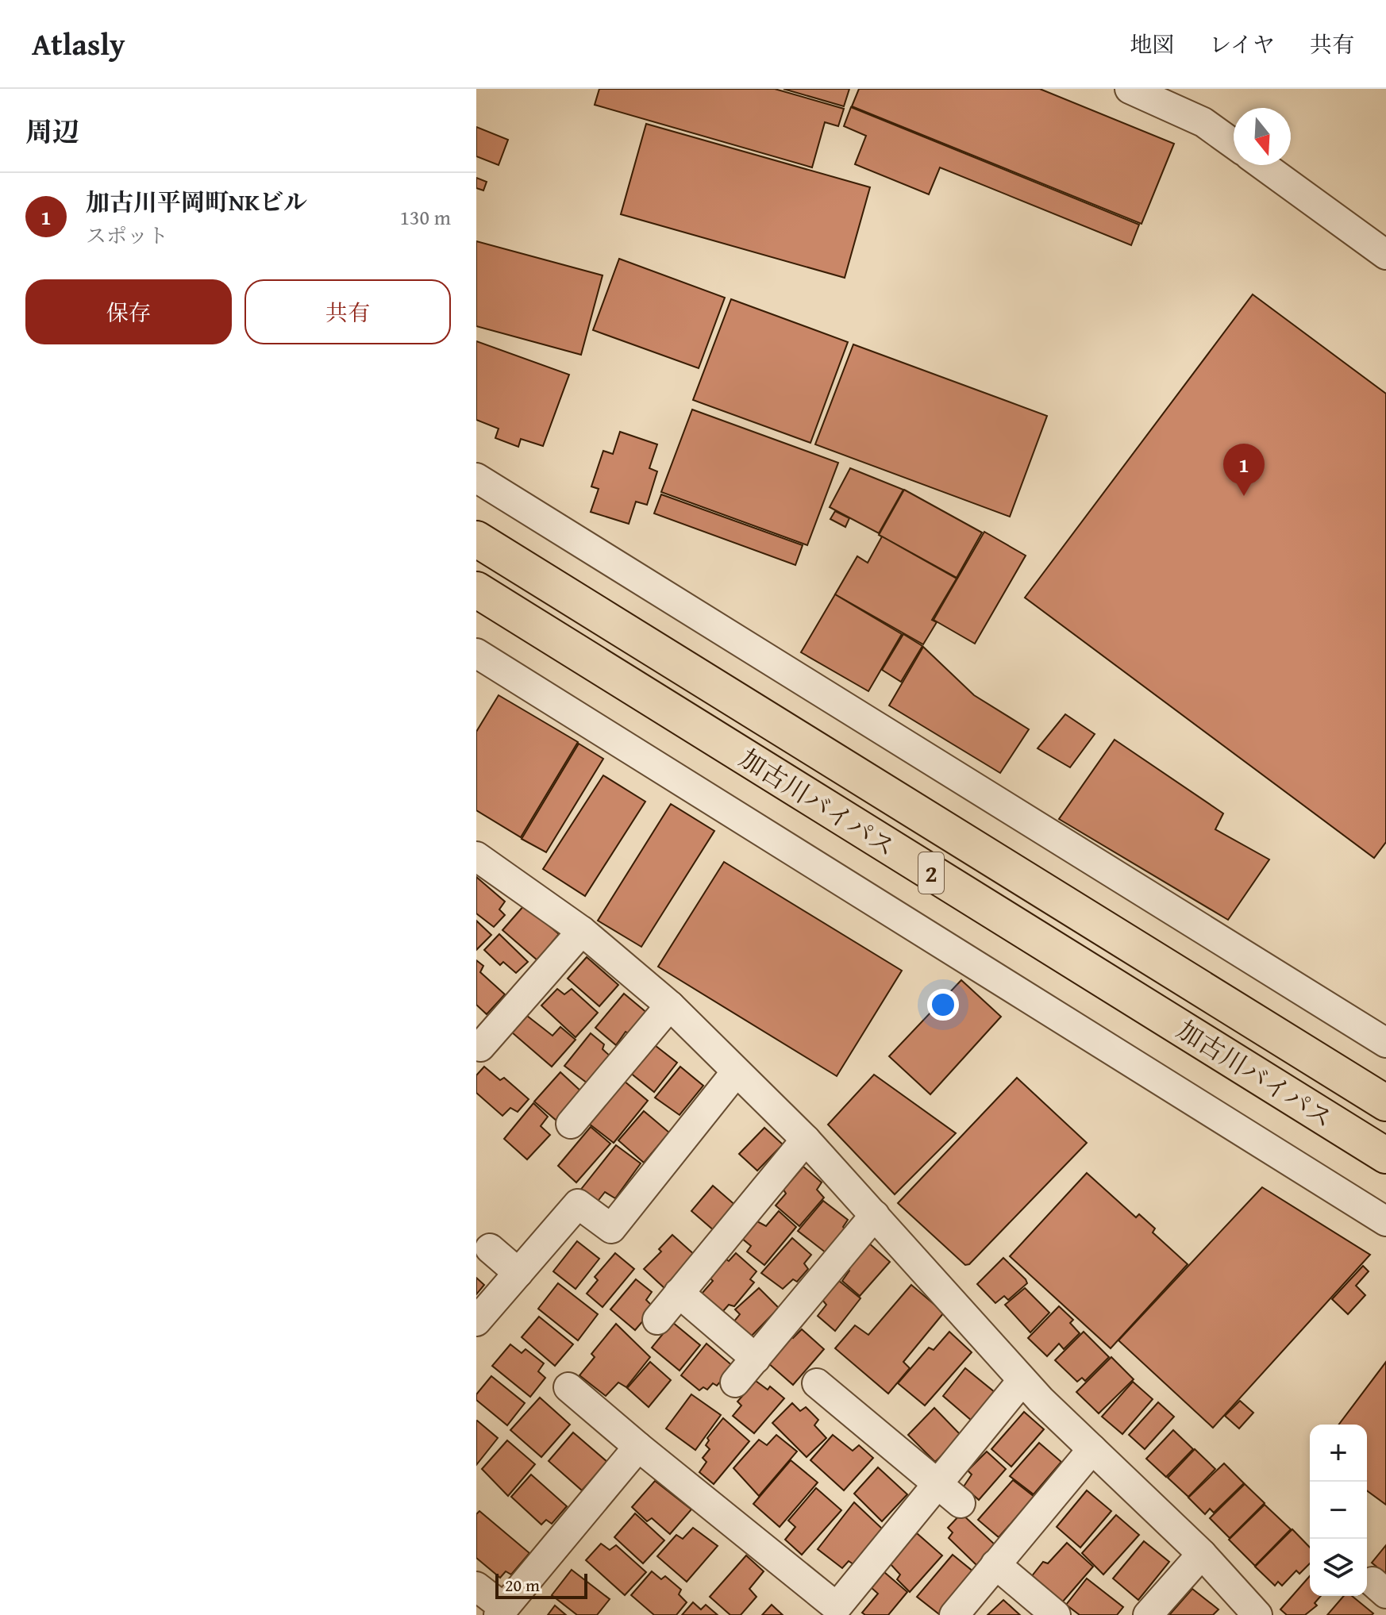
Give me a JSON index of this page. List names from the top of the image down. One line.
{"streets":{"highway":["加古川バイパス","2"]},"scale_bar":"20 m","north":"bottom","page":{"header":"Atlasly","nav":["地図","レイヤ","共有"],"heading":"周辺","list":[{"mark":"1","name":"加古川平岡町NKビル","note":"スポット","value":"130 m"}],"buttons":["保存","共有"],"pins":"1","map_buttons":["+","−"],"scale":"20 m"}}
